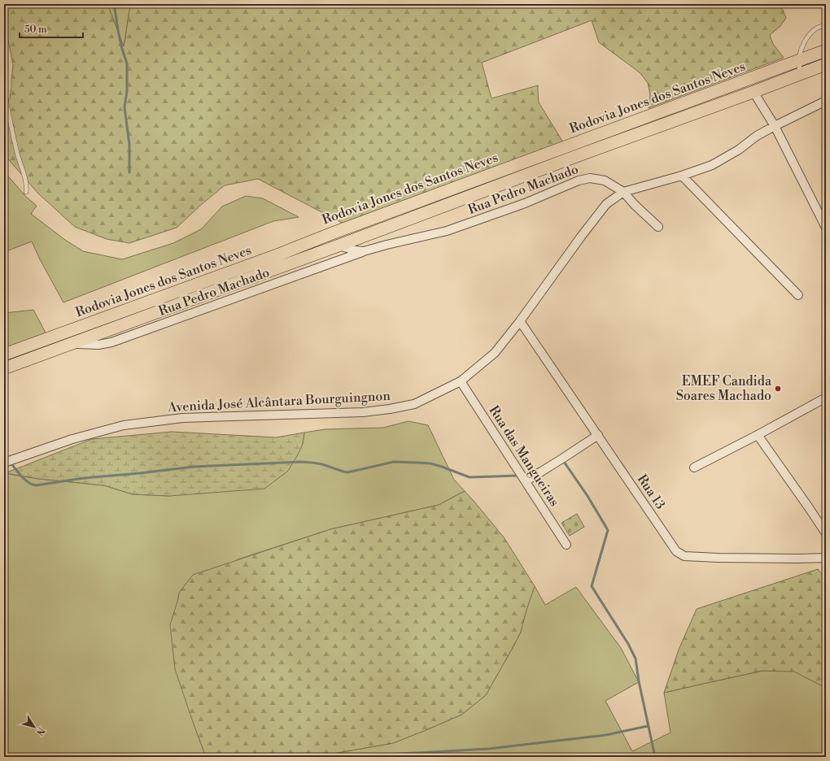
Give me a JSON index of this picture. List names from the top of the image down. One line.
{"streets":{"main road":["Rodovia Jones dos Santos Neves"],"street":["Rua Pedro Machado","Avenida José Alcântara Bourguingnon","Rua das Mangueiras","Rua 13"]},"crossings":[["Rodovia Jones dos Santos Neves","Rua Pedro Machado"],["Rua Pedro Machado","Avenida José Alcântara Bourguingnon"],["Avenida José Alcântara Bourguingnon","Rua das Mangueiras"],["Avenida José Alcântara Bourguingnon","Rua 13"]],"places":["EMEF Candida Soares Machado"],"scale_bar":"50 m","north":"bottom right"}
